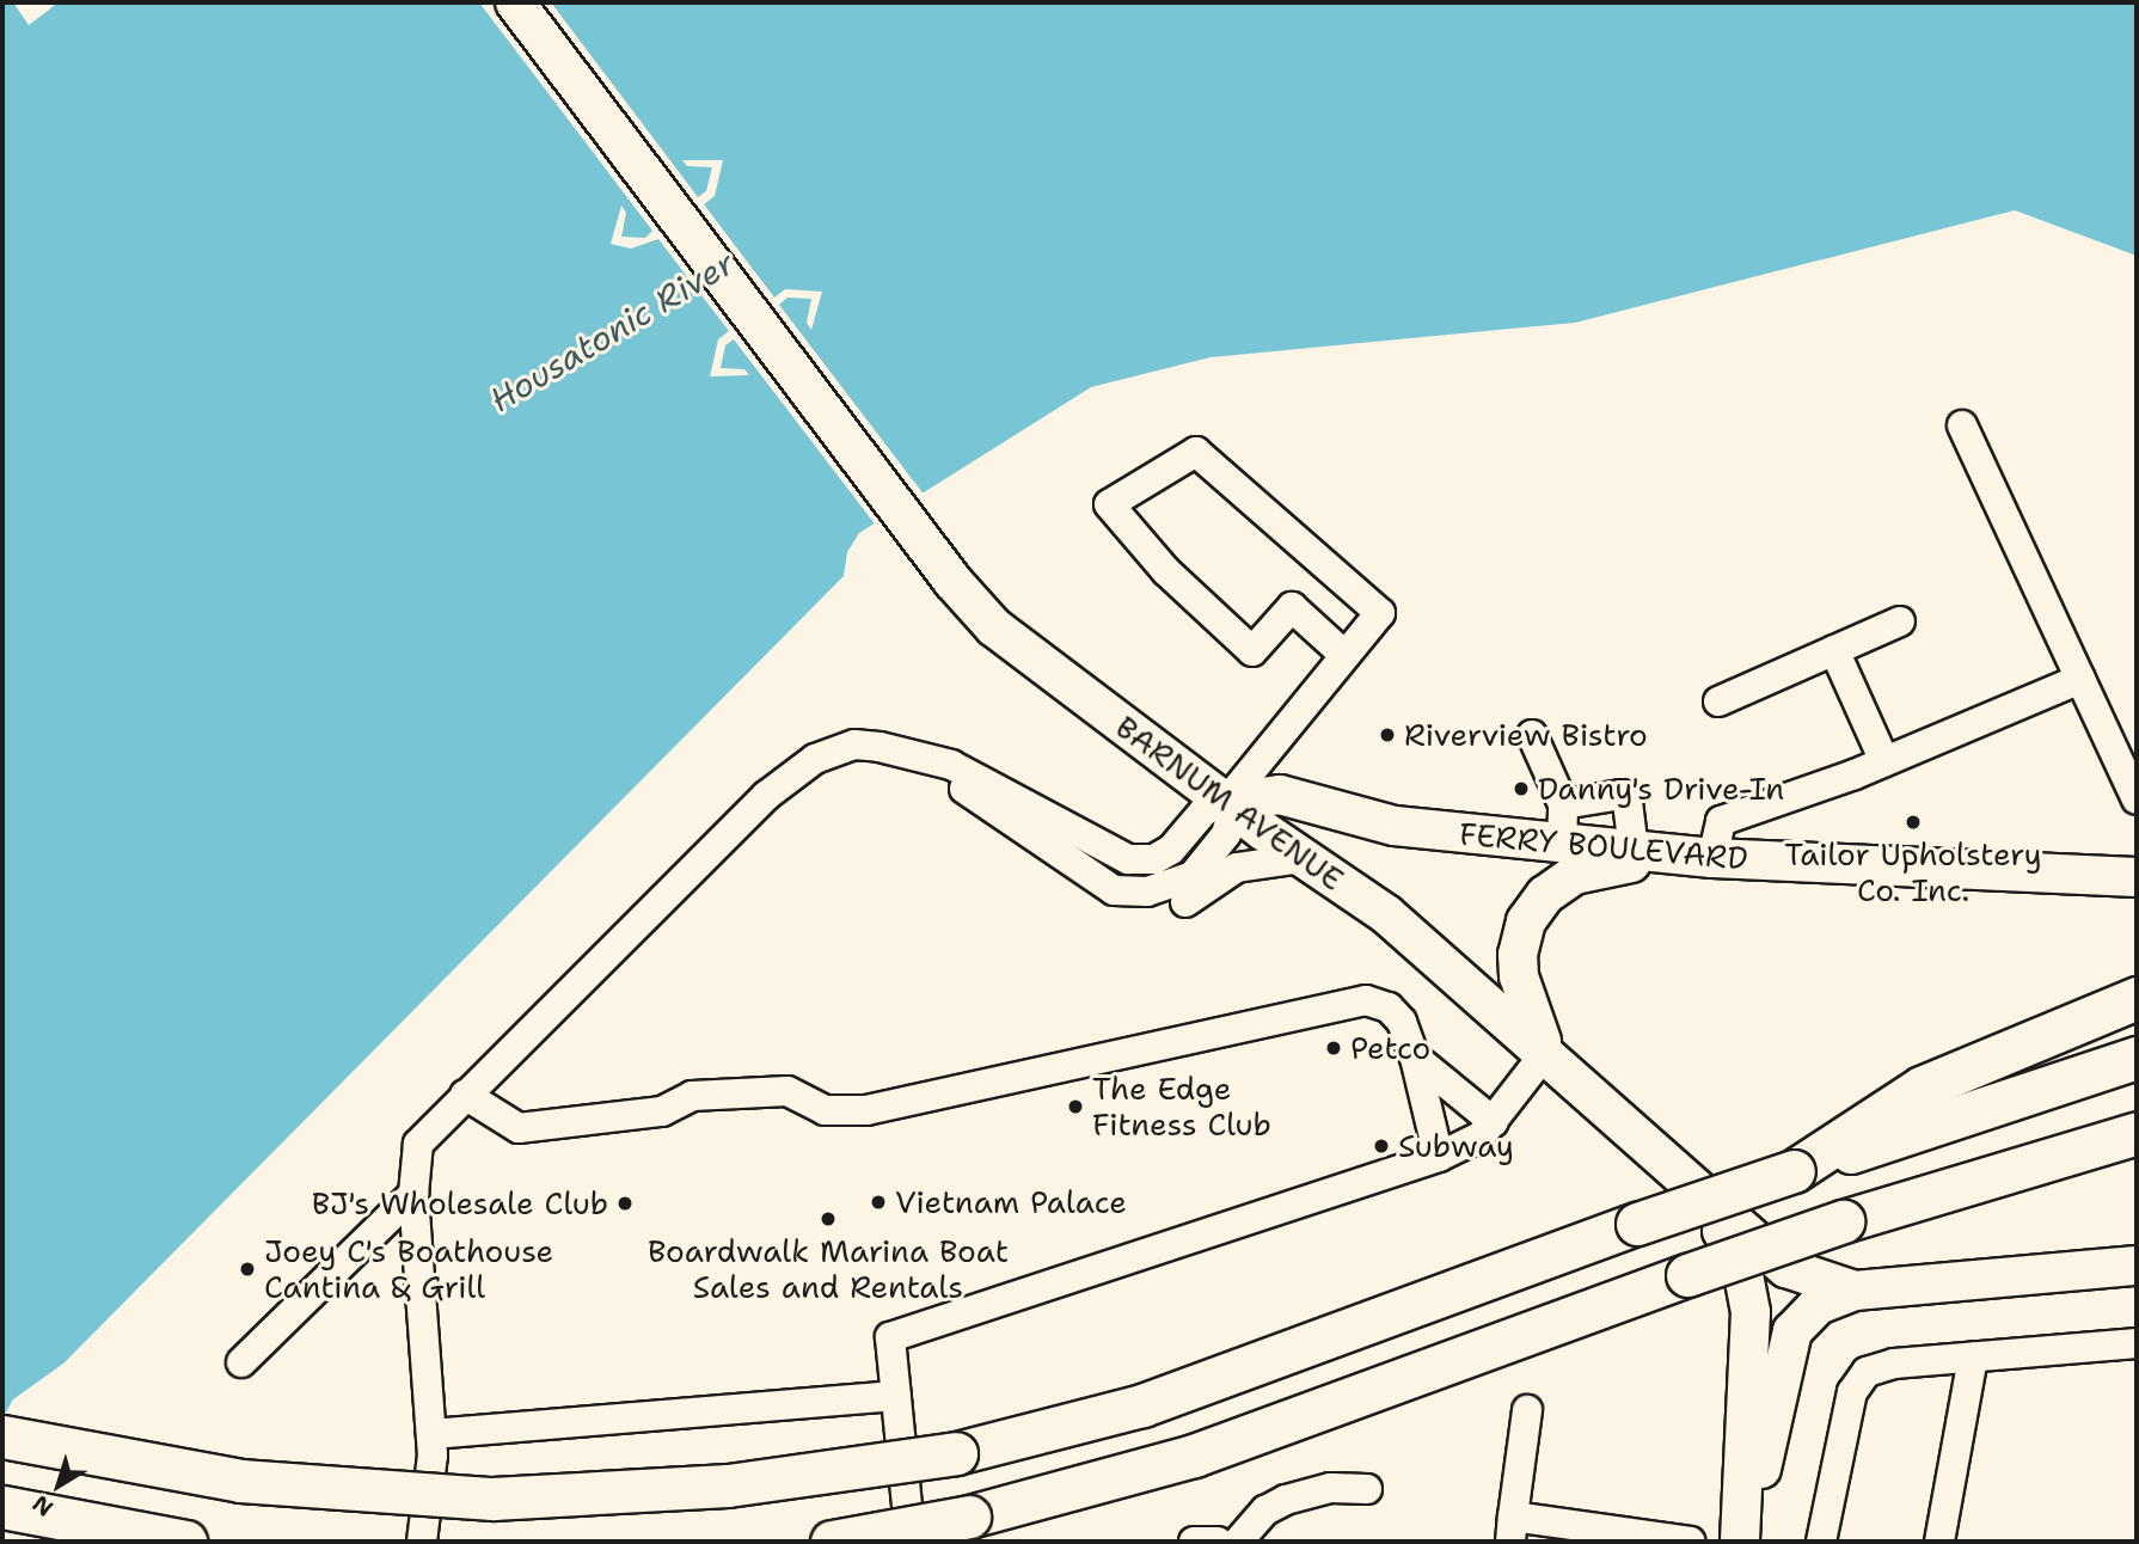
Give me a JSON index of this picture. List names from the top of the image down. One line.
{"streets":{"main road":["BARNUM AVENUE","FERRY BOULEVARD"]},"crossings":[["BARNUM AVENUE","FERRY BOULEVARD"]],"water":["Housatonic River"],"places":["Riverview Bistro","Danny's Drive-In","Tailor Upholstery Co. Inc.","Petco","The Edge Fitness Club","Subway","Vietnam Palace","BJ's Wholesale Club","Boardwalk Marina Boat Sales and Rentals","Joey C's Boathouse Cantina & Grill"],"north":"bottom left"}
